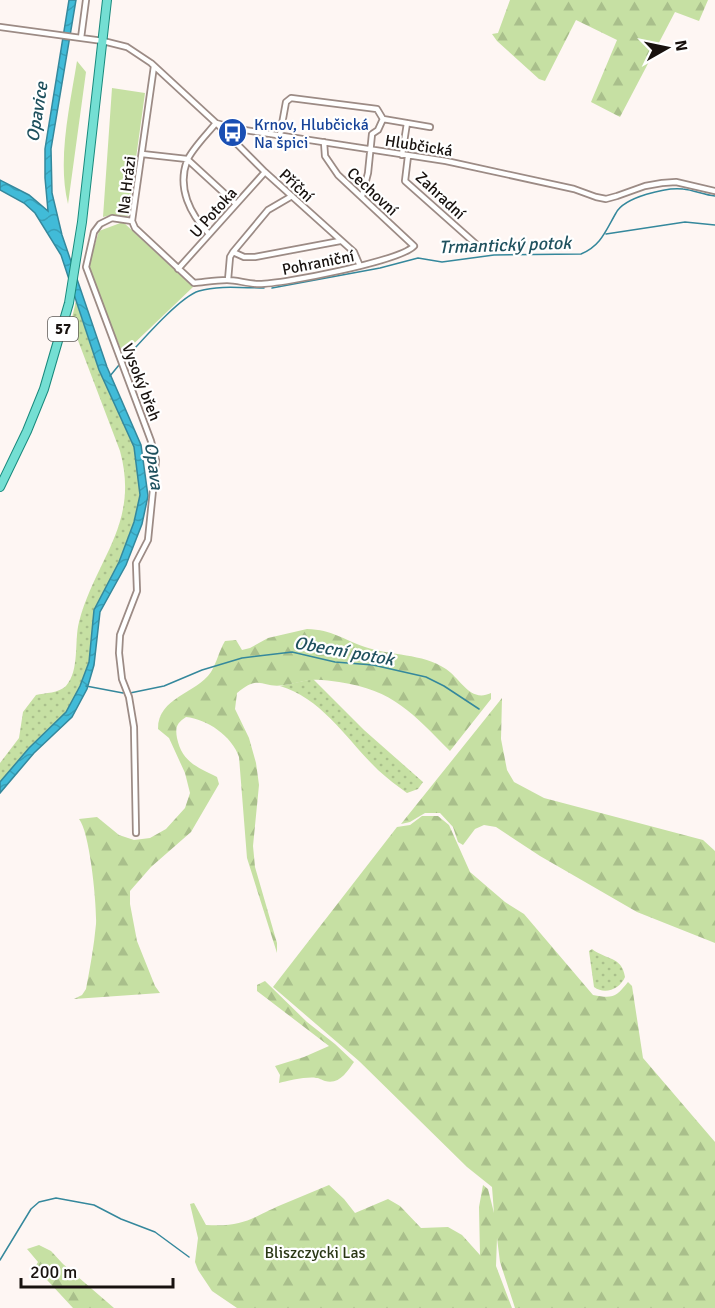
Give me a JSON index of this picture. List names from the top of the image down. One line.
{"streets":{"main road":["57"],"street":["Hlubčická","Na Hrázi","Příční","Cechovní","Zahradní","U Potoka","Pohraniční","Vysoký břeh"]},"crossings":[["Hlubčická","Na Hrázi"],["Hlubčická","Příční"],["Hlubčická","Cechovní"],["Hlubčická","Zahradní"],["Hlubčická","57"],["Na Hrázi","U Potoka"],["Na Hrázi","Pohraniční"],["Na Hrázi","Vysoký břeh"],["Příční","U Potoka"],["Příční","Pohraniční"],["Cechovní","Pohraniční"]],"water":["Opavice","Trmantický potok","Opava","Obecní potok"],"parks":["Bliszczycki Las"],"places":{"bus stop":["Krnov, Hlubčická Na špici"]},"scale_bar":"200 m","north":"right"}
